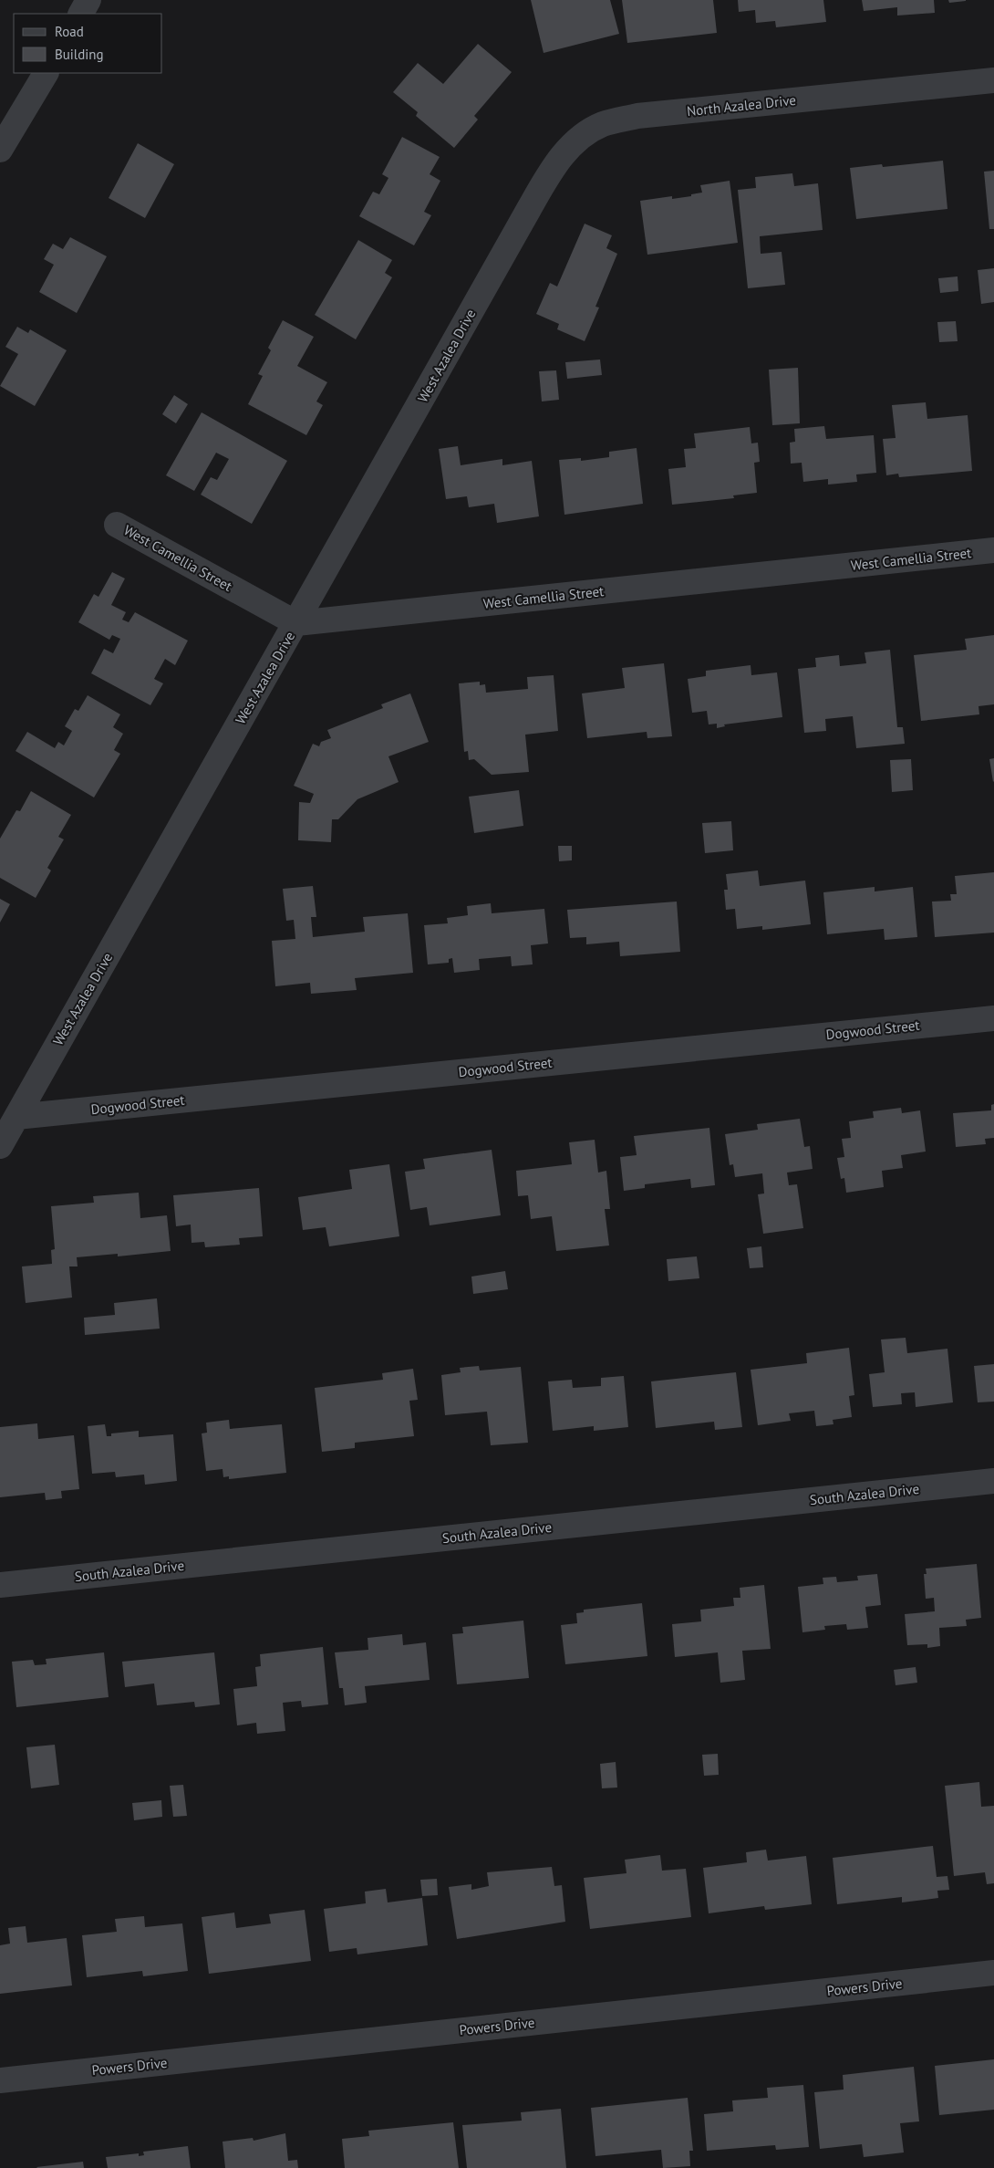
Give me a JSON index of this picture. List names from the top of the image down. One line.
{"streets":{"street":["North Azalea Drive","West Azalea Drive","West Camellia Street","Dogwood Street","South Azalea Drive","Powers Drive"]},"crossings":[["North Azalea Drive","West Azalea Drive"],["West Azalea Drive","West Camellia Street"],["West Azalea Drive","Dogwood Street"]],"legend":["Road","Building"]}
